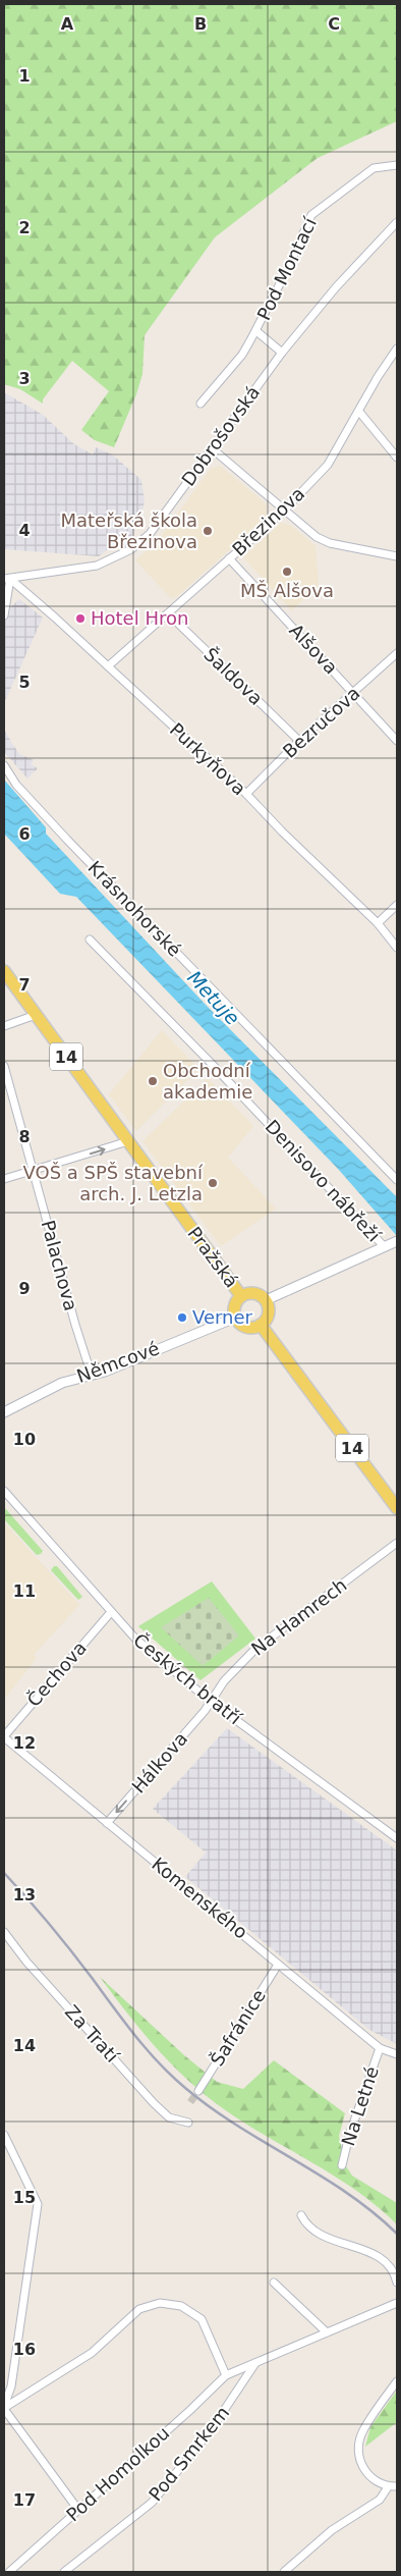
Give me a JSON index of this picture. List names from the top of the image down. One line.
{"streets":{"main road":["14","Pražská"],"street":["Pod Montací","Dobrošovská","Březinova","Alšova","Šaldova","Bezručova","Purkyňova","Krásnohorské","Denisovo nábřeží","Palachova","Němcové","Na Hamrech","Čechova","Českých bratří","Hálkova","Komenského","Šafránice","Za Tratí","Na Letné","Pod Smrkem","Pod Homolkou"]},"crossings":[["Dobrošovská","Purkyňova"],["Březinova","Alšova"],["Březinova","Šaldova"],["Březinova","Purkyňova"],["Alšova","Bezručova"],["Šaldova","Bezručova"],["Bezručova","Purkyňova"],["14","Pražská"],["14","Němcové"],["Pražská","Němcové"],["Palachova","Němcové"],["Na Hamrech","Českých bratří"],["Na Hamrech","Hálkova"],["Čechova","Českých bratří"],["Čechova","Komenského"],["Českých bratří","Hálkova"],["Hálkova","Komenského"],["Komenského","Šafránice"],["Komenského","Na Letné"],["Pod Smrkem","Pod Homolkou"]],"one_way":["Hálkova"],"water":["Metuje"],"places":["Mateřská škola Březinova","MŠ Alšova","Hotel Hron","Obchodní akademie","VOŠ a SPŠ stavební arch. J. Letzla","Verner"],"grid":{"columns":["A","B","C"],"rows":["1","2","3","4","5","6","7","8","9","10","11","12","13","14","15","16","17"]}}
